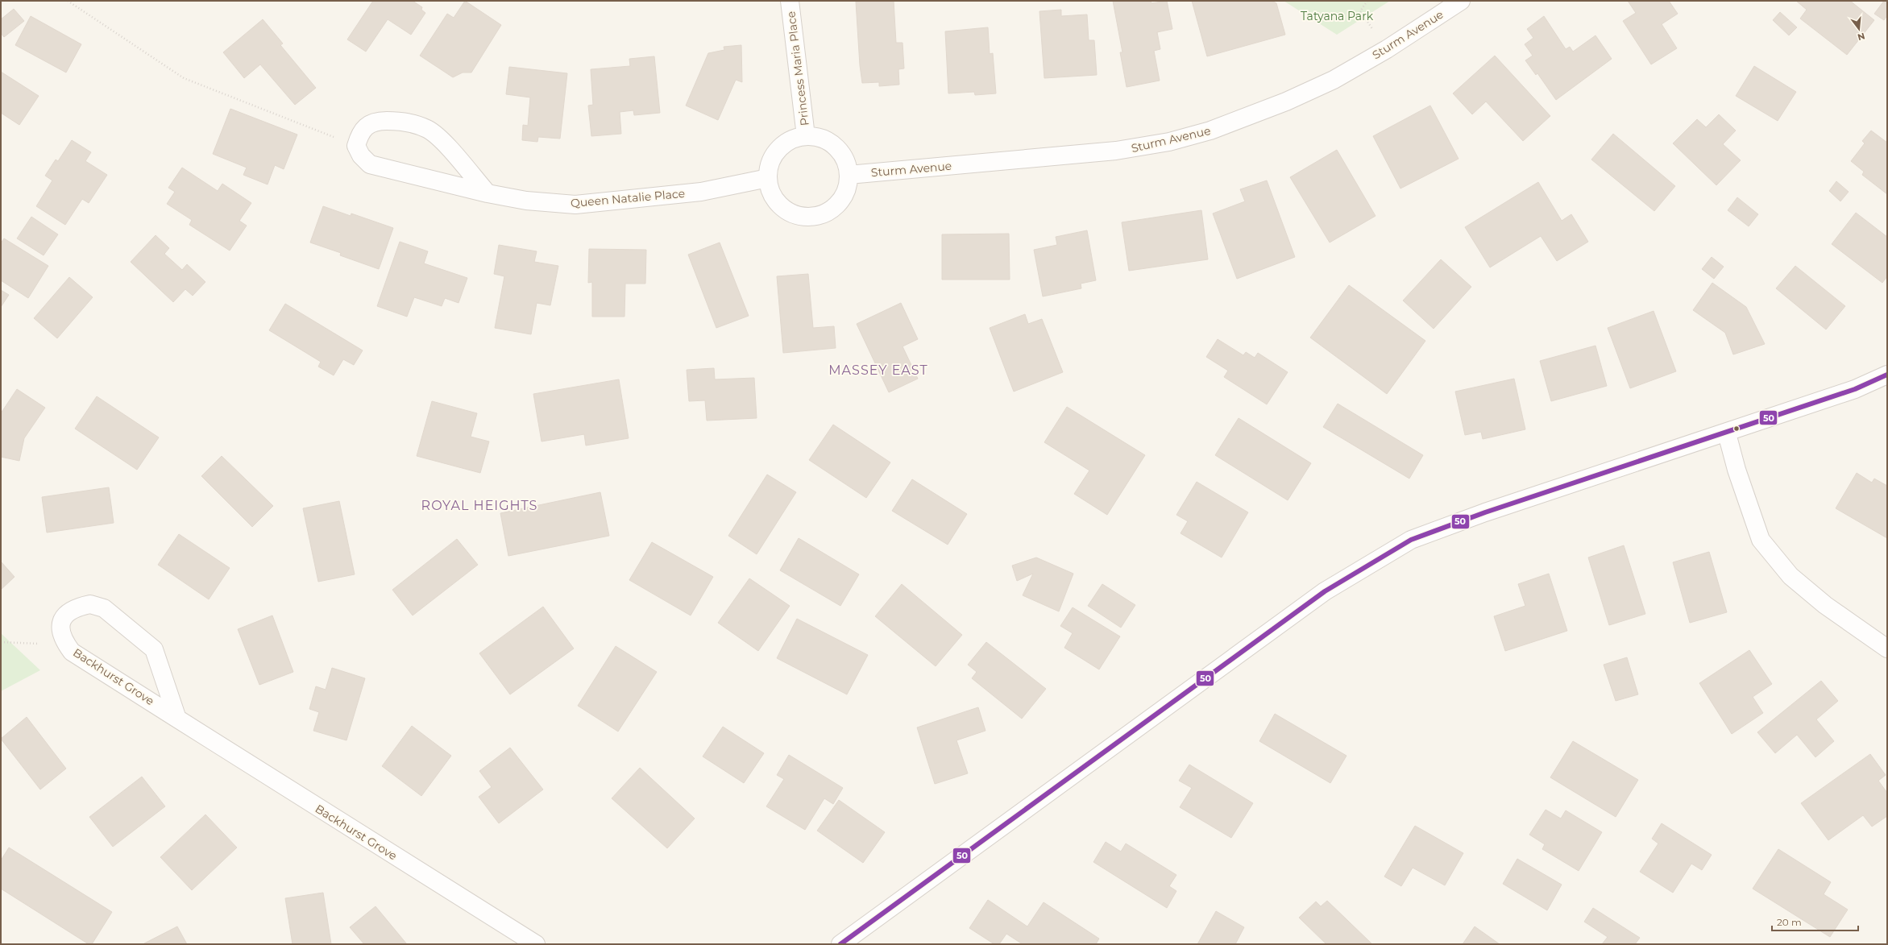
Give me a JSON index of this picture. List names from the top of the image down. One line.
{"streets":{"street":["Sturm Avenue","Princess Maria Place","Queen Natalie Place","Backhurst Grove"]},"crossings":[["Sturm Avenue","Princess Maria Place"],["Sturm Avenue","Queen Natalie Place"],["Princess Maria Place","Queen Natalie Place"]],"districts":["MASSEY EAST","ROYAL HEIGHTS"],"parks":["Tatyana Park"],"lines":["transit line 50"],"scale_bar":"20 m","north":"bottom"}
